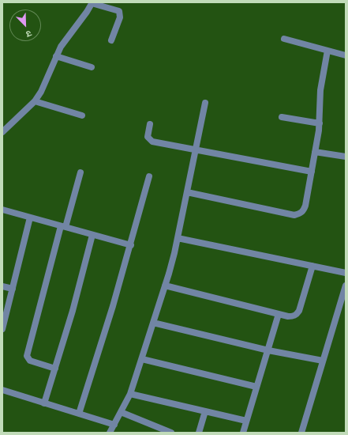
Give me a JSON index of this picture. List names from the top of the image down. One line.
{"north":"bottom right"}
